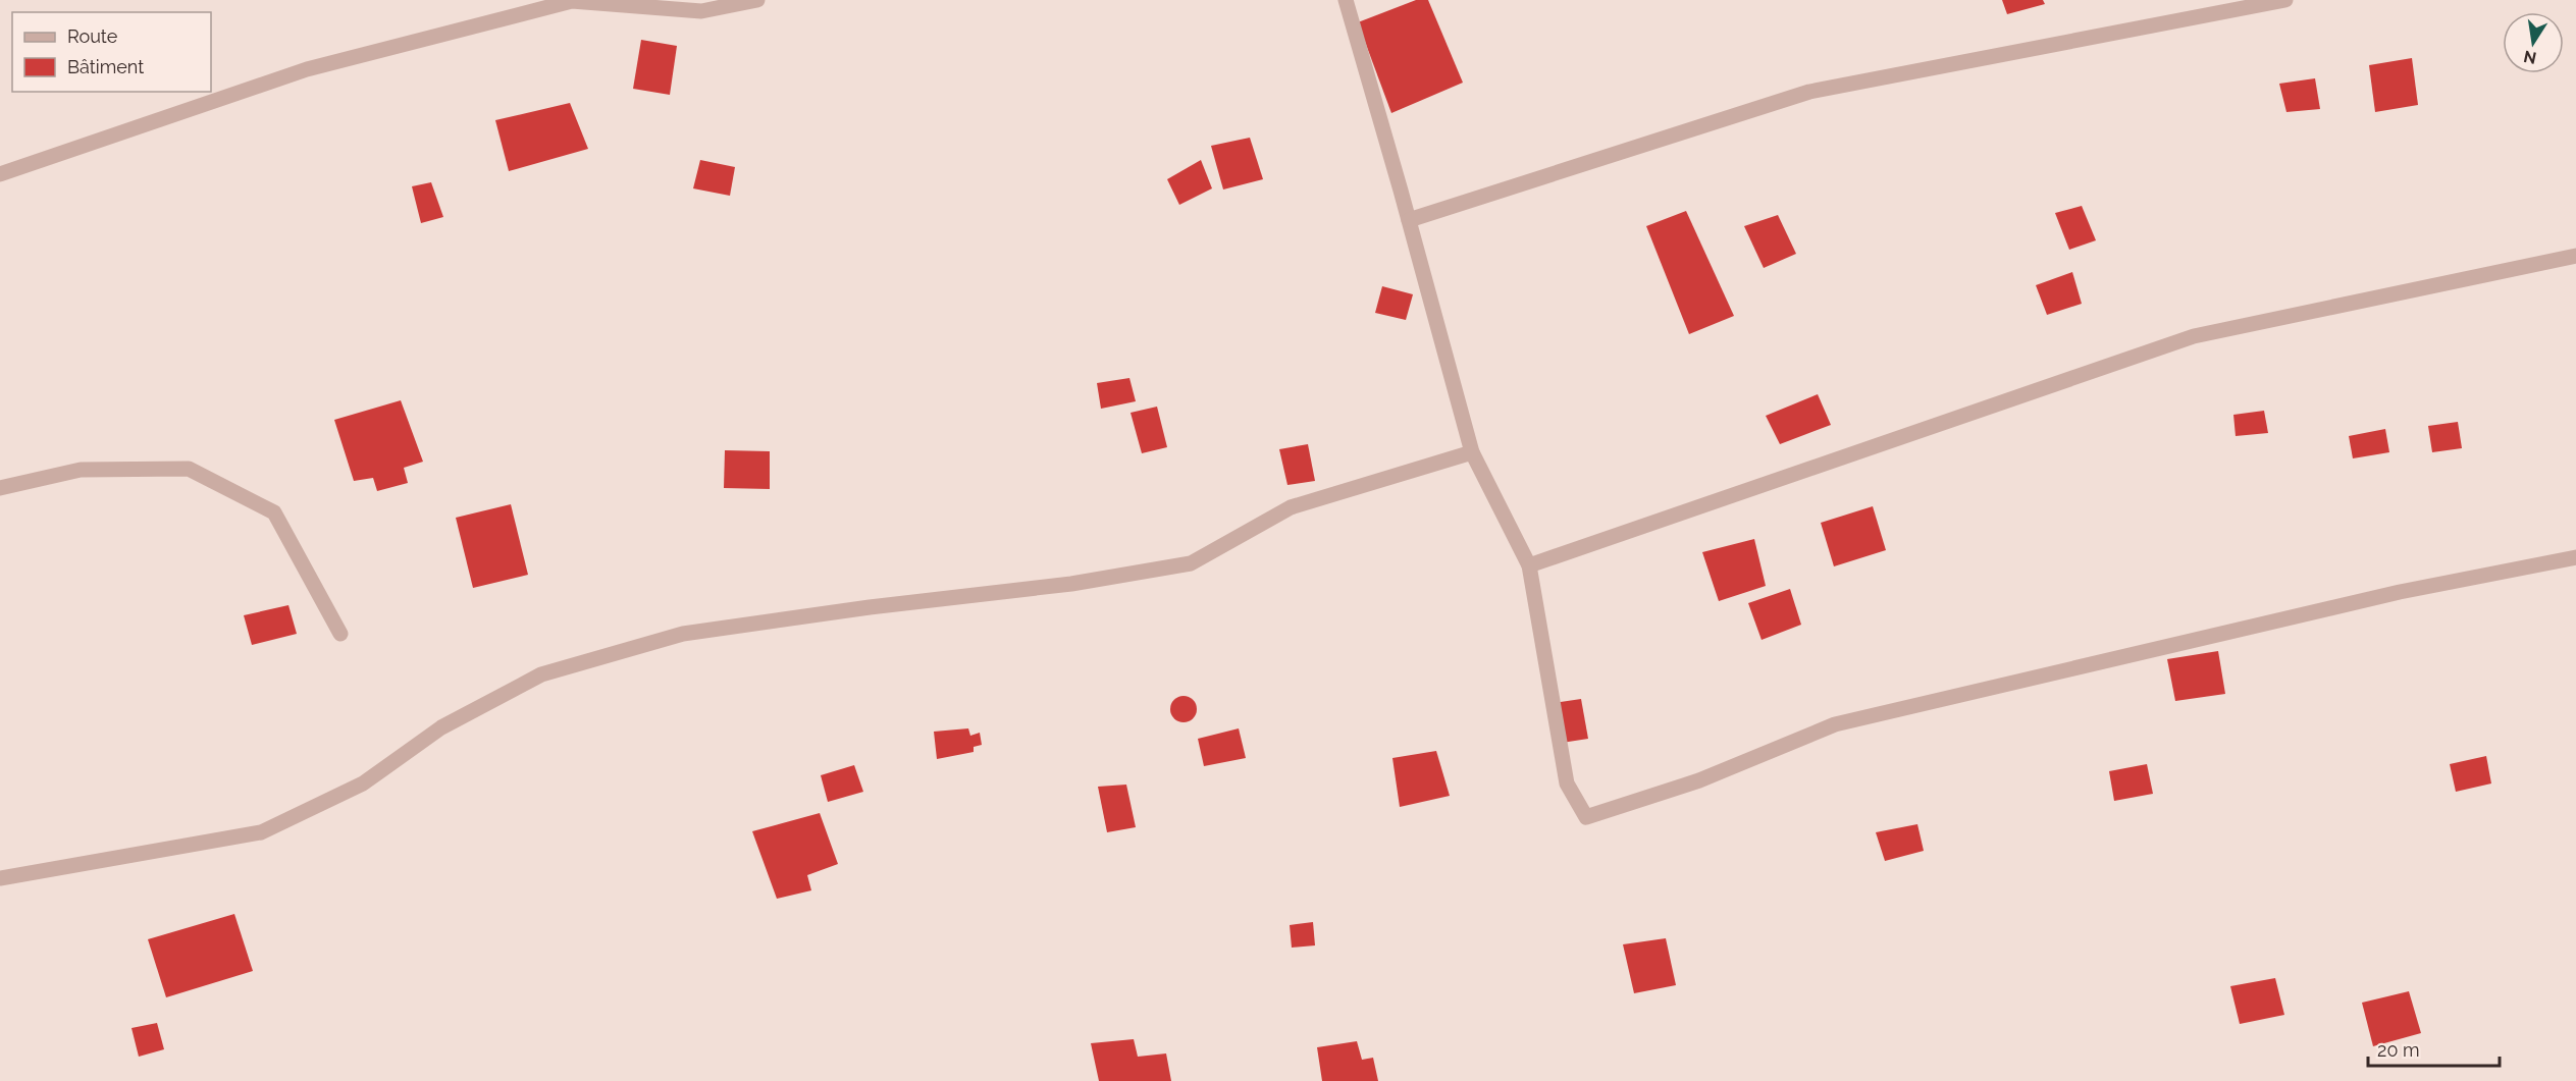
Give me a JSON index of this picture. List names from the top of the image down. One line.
{"legend":["Route","Bâtiment"],"scale_bar":"20 m","north":"bottom"}
